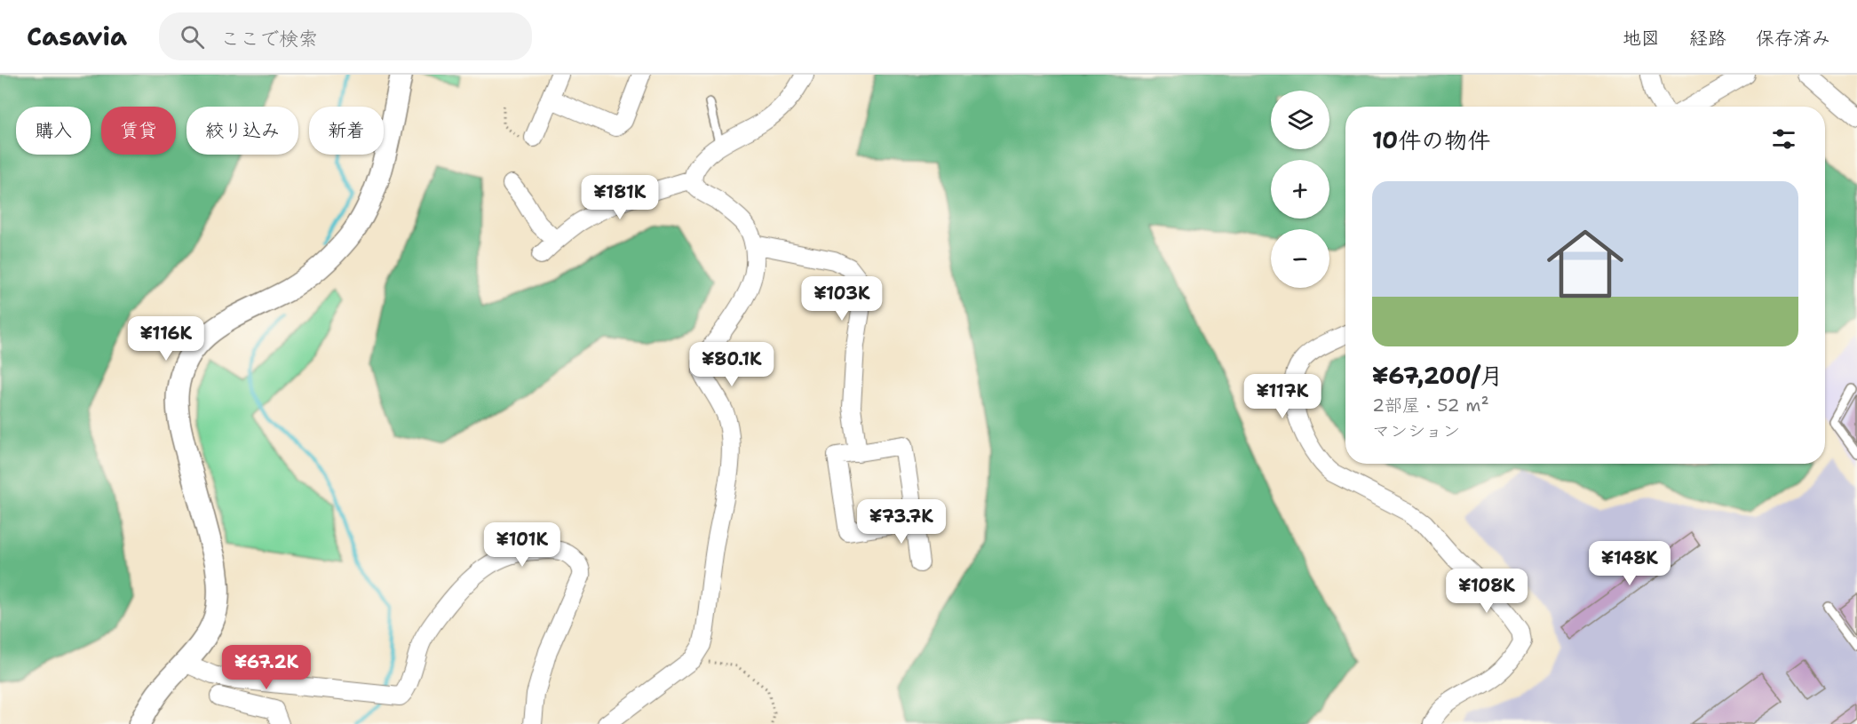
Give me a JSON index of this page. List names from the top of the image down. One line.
{"page":{"header":"Casavia","search":"ここで検索","nav":["地図","経路","保存済み"],"map_buttons":["+","−"],"chip":["購入","賃貸","絞り込み","新着"],"heading":"10件の物件","list":[{"name":"¥67,200/月","note":"2部屋 · 52 m² · マンション"}],"price":["¥181K","¥103K","¥116K","¥80.1K","¥117K","¥73.7K","¥101K","¥148K","¥108K","¥67.2K"]}}
